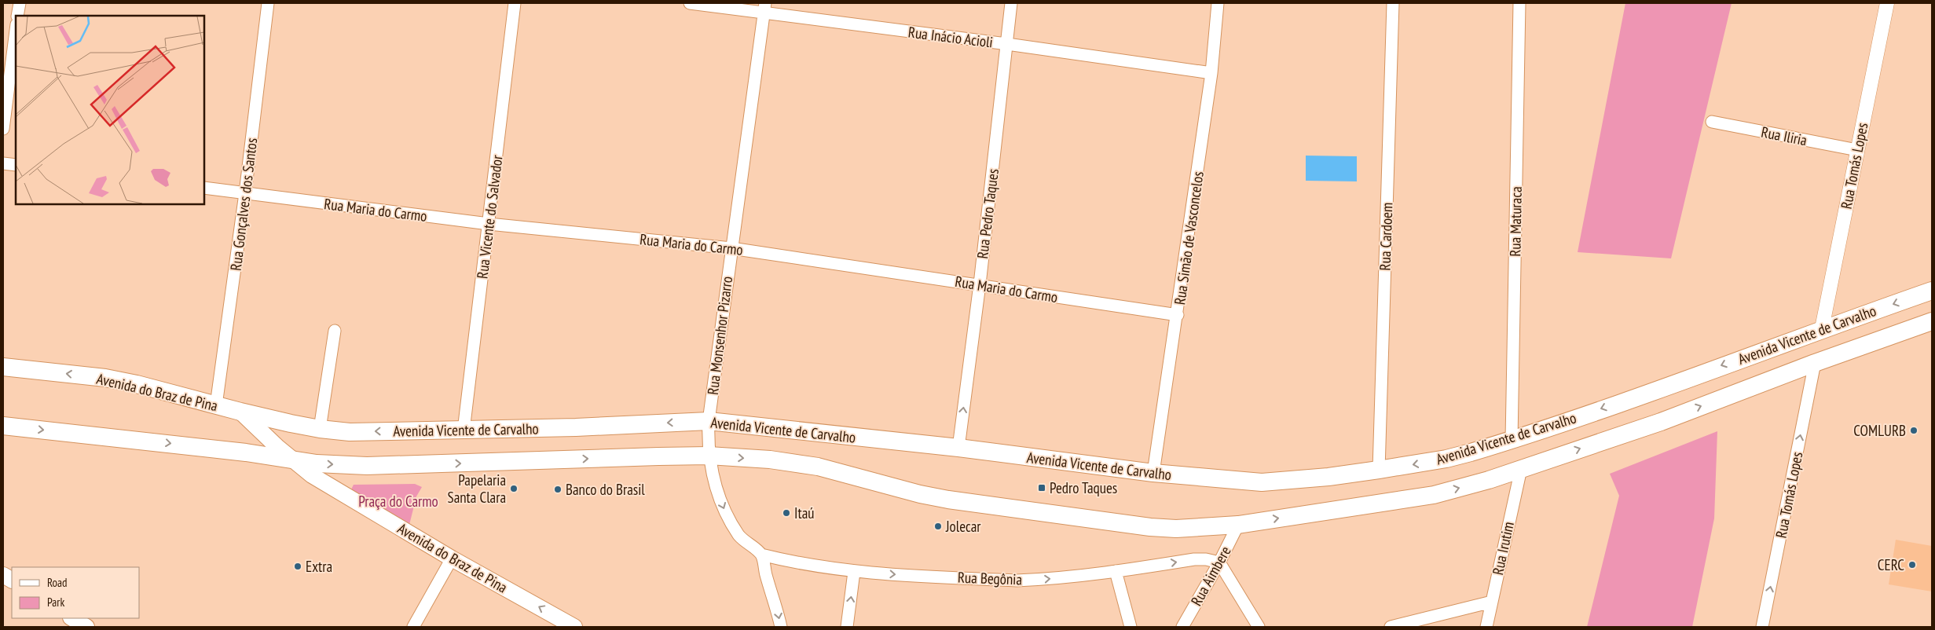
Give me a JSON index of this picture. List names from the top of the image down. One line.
{"streets":{"main road":["Avenida Vicente de Carvalho","Avenida do Braz de Pina"],"street":["Rua Inácio Acioli","Rua Iliria","Rua Tomás Lopes","Rua Gonçalves dos Santos","Rua Maria do Carmo","Rua Pedro Taques","Rua Vicente do Salvador","Rua Maturaca","Rua Cardoem","Rua Simão de Vasconcelos","Rua Monsenhor Pizarro","Rua Irutim","Rua Aimbere","Rua Begônia"]},"crossings":[["Rua Inácio Acioli","Rua Pedro Taques"],["Rua Inácio Acioli","Rua Simão de Vasconcelos"],["Rua Inácio Acioli","Rua Monsenhor Pizarro"],["Rua Iliria","Rua Tomás Lopes"],["Rua Tomás Lopes","Avenida Vicente de Carvalho"],["Rua Gonçalves dos Santos","Rua Maria do Carmo"],["Rua Gonçalves dos Santos","Avenida do Braz de Pina"],["Rua Maria do Carmo","Rua Pedro Taques"],["Rua Maria do Carmo","Rua Vicente do Salvador"],["Rua Maria do Carmo","Rua Simão de Vasconcelos"],["Rua Maria do Carmo","Rua Monsenhor Pizarro"],["Rua Pedro Taques","Avenida Vicente de Carvalho"],["Rua Vicente do Salvador","Avenida Vicente de Carvalho"],["Rua Maturaca","Avenida Vicente de Carvalho"],["Rua Cardoem","Avenida Vicente de Carvalho"],["Rua Simão de Vasconcelos","Avenida Vicente de Carvalho"],["Avenida Vicente de Carvalho","Rua Monsenhor Pizarro"],["Avenida Vicente de Carvalho","Avenida do Braz de Pina"],["Avenida Vicente de Carvalho","Rua Irutim"],["Avenida Vicente de Carvalho","Rua Aimbere"],["Rua Monsenhor Pizarro","Rua Begônia"],["Rua Aimbere","Rua Begônia"]],"one_way":["Rua Tomás Lopes","Rua Pedro Taques","Rua Begônia"],"parks":["Praça do Carmo"],"places":{"other":["COMLURB","Papelaria Santa Clara","Banco do Brasil","Itaú","Jolecar","CERC","Extra"],"transit":["Pedro Taques"]},"legend":["Road","Park"]}
